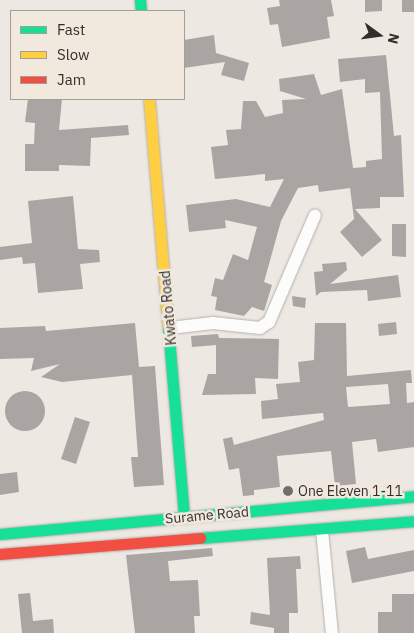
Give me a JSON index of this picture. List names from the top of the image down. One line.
{"streets":{"street":["Kwato Road","Surame Road"]},"crossings":[["Kwato Road","Surame Road"]],"places":["One Eleven 1-11"],"legend":["Fast","Slow","Jam"],"north":"right"}
